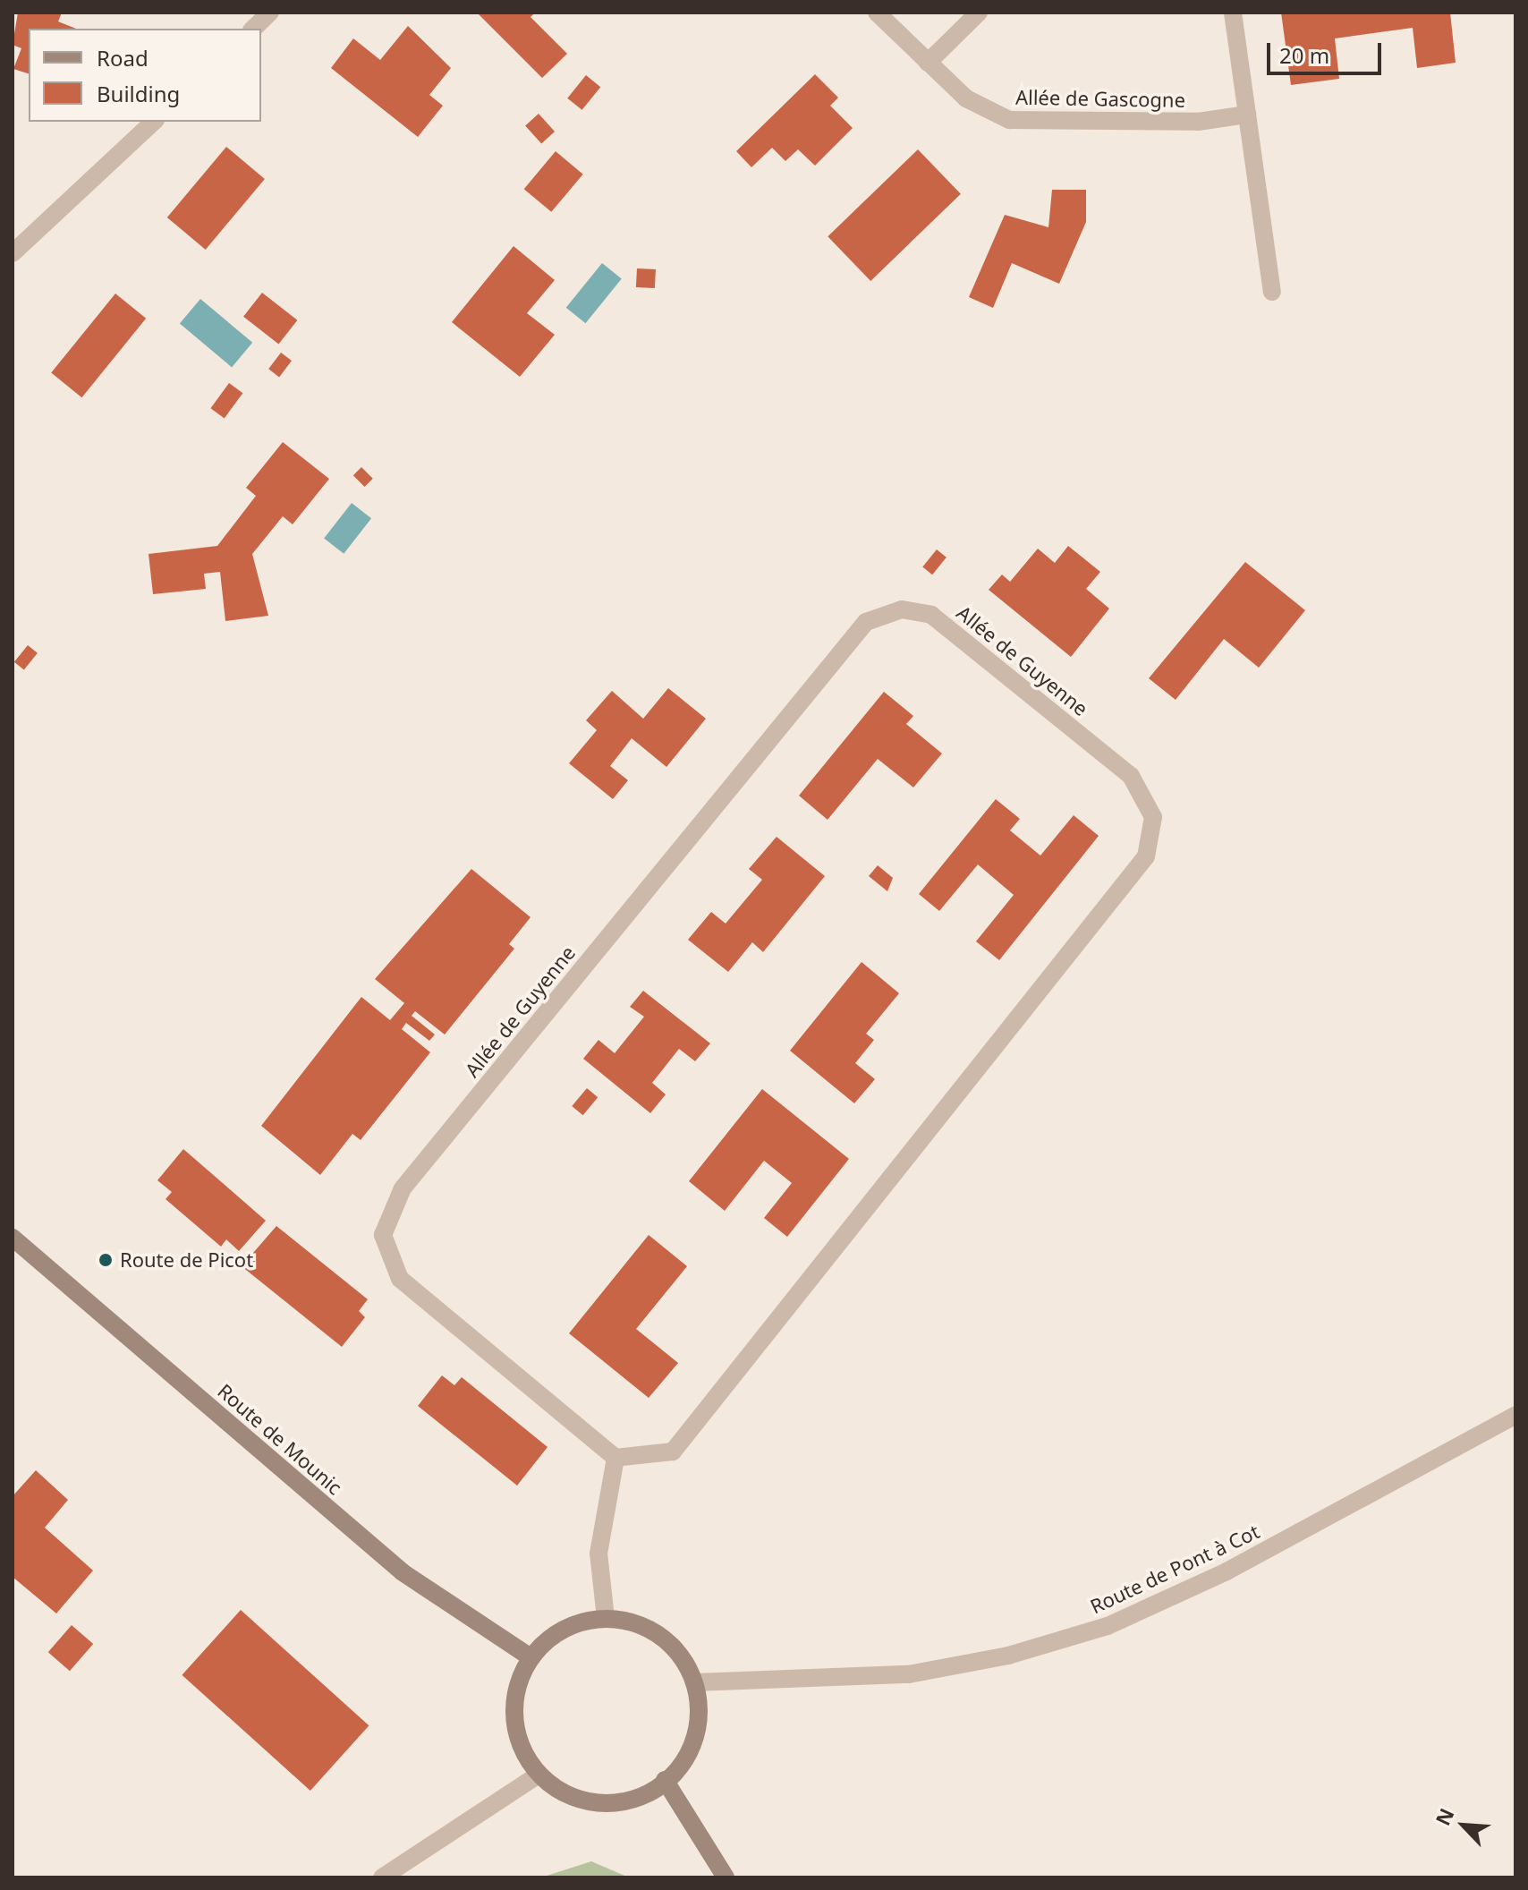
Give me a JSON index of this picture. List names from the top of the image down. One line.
{"streets":{"main road":["Route de Mounic"],"street":["Allée de Gascogne","Allée de Guyenne","Route de Pont à Cot"]},"crossings":[["Route de Mounic","Route de Pont à Cot"]],"places":["Route de Picot"],"legend":["Road","Building"],"scale_bar":"20 m","north":"top left"}
